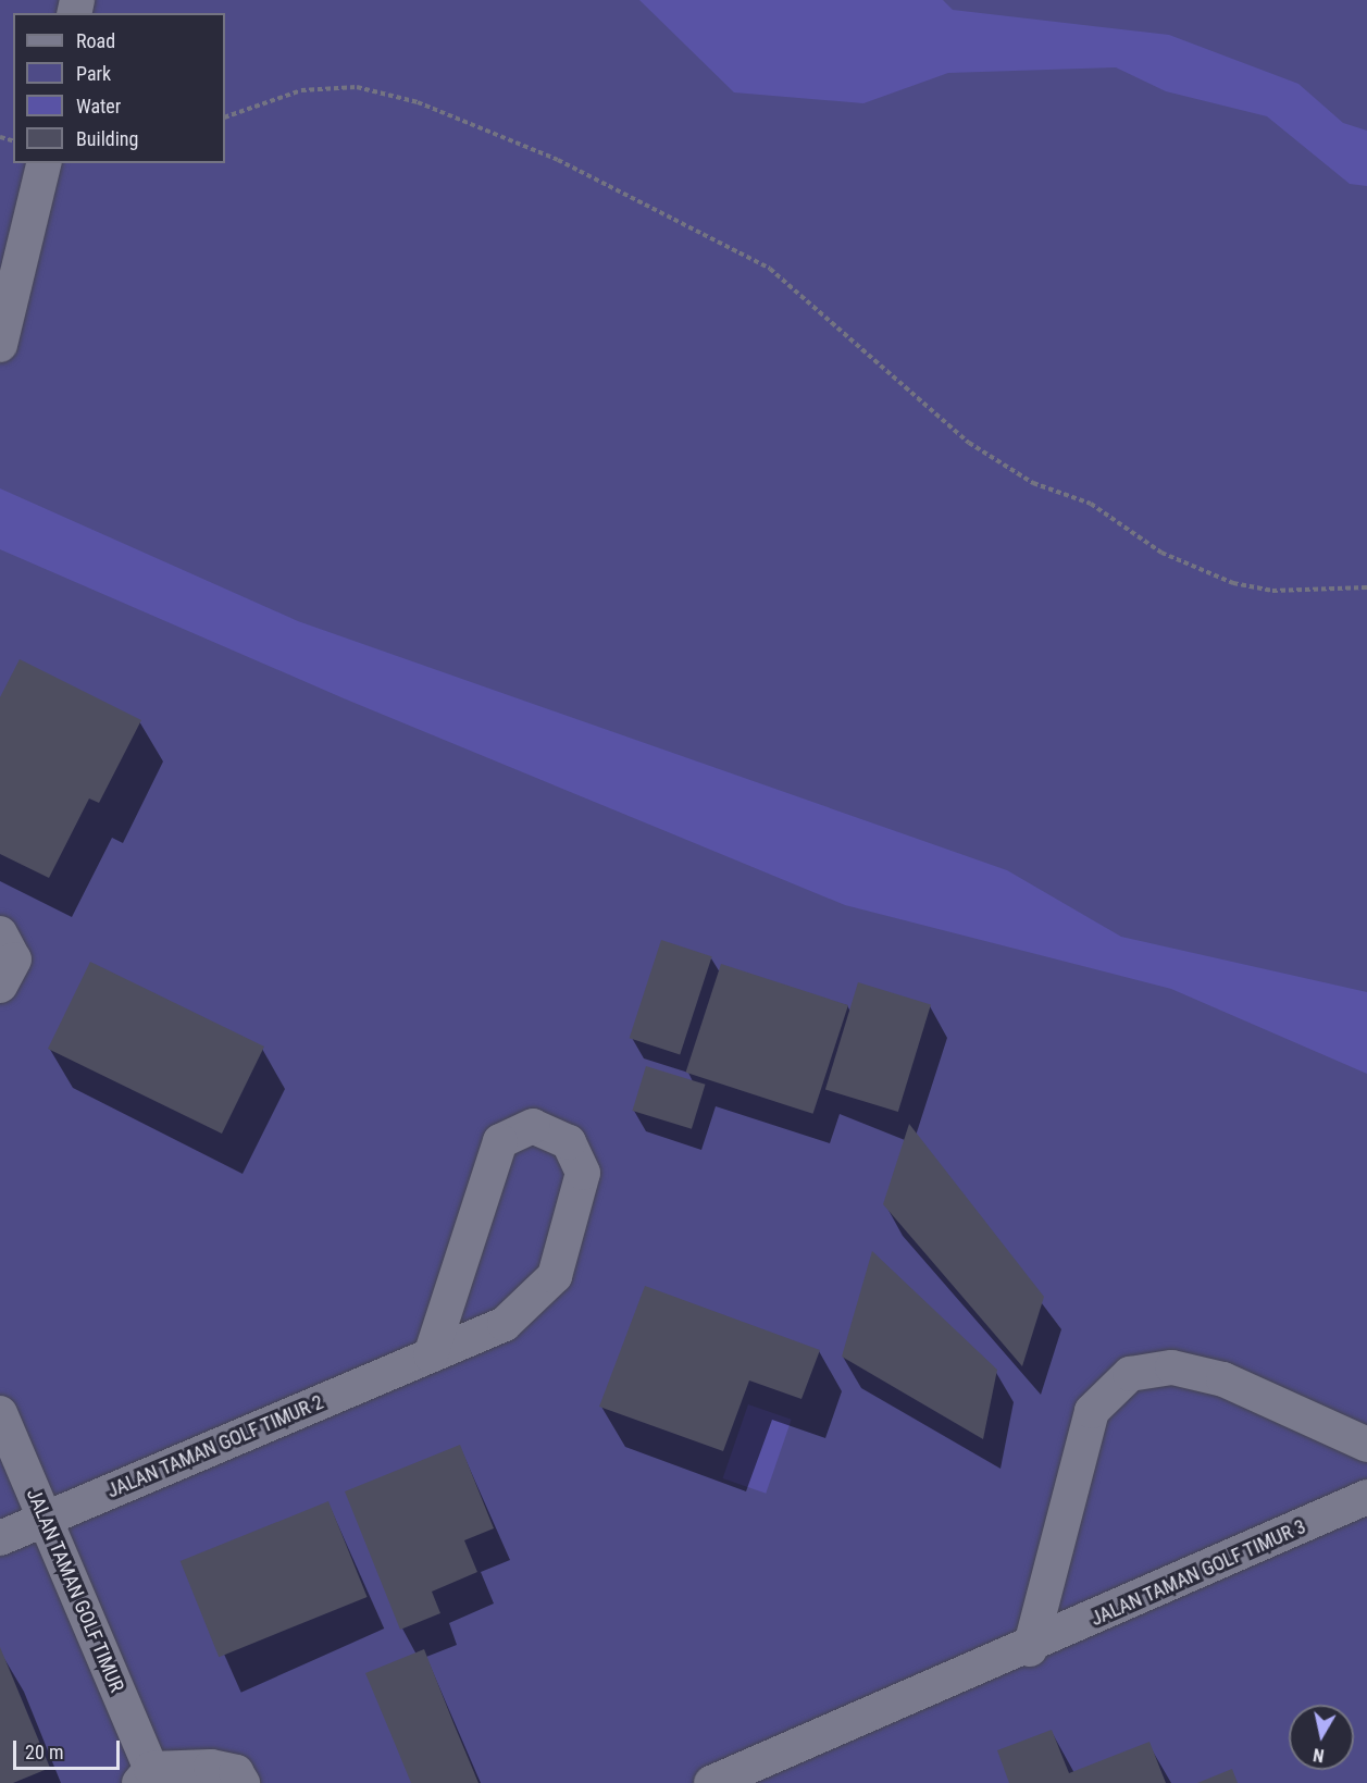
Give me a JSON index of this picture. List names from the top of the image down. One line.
{"streets":{"street":["JALAN TAMAN GOLF TIMUR 2","JALAN TAMAN GOLF TIMUR 3","JALAN TAMAN GOLF TIMUR"]},"crossings":[["JALAN TAMAN GOLF TIMUR 2","JALAN TAMAN GOLF TIMUR"]],"legend":["Road","Park","Water","Building"],"scale_bar":"20 m","north":"bottom"}
